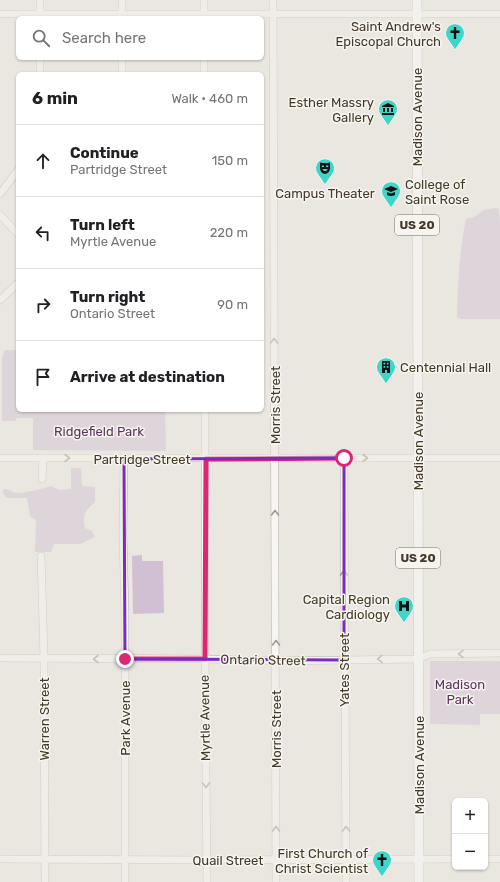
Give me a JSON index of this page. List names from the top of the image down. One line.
{"streets":{"main road":["Madison Avenue","US 20"],"street":["Morris Street","Partridge Street","Ontario Street","Yates Street","Park Avenue","Myrtle Avenue","Warren Street","Quail Street"]},"crossings":[["Madison Avenue","Partridge Street"],["Madison Avenue","Ontario Street"],["Madison Avenue","Quail Street"],["Morris Street","Partridge Street"],["Morris Street","Ontario Street"],["Morris Street","Quail Street"],["Partridge Street","Yates Street"],["Partridge Street","Park Avenue"],["Partridge Street","Myrtle Avenue"],["Ontario Street","Yates Street"],["Ontario Street","Park Avenue"],["Ontario Street","Myrtle Avenue"],["Ontario Street","Warren Street"],["Yates Street","Quail Street"],["Park Avenue","Quail Street"],["Myrtle Avenue","Quail Street"],["Warren Street","Quail Street"]],"one_way":["Morris Street","Ontario Street","Yates Street","Myrtle Avenue"],"parks":["Ridgefield Park","Madison Park"],"places":{"church":["Saint Andrew's Episcopal Church","First Church of Christ Scientist"],"museum":["Esther Massry Gallery"],"theatre":["Campus Theater"],"school or university":["College of Saint Rose"],"building":["Centennial Hall"],"hospital":["Capital Region Cardiology"]},"page":{"search":"Search here","heading":["6 min","Walk · 460 m"],"list":[["Continue","Partridge Street","150 m"],["Turn left","Myrtle Avenue","220 m"],["Turn right","Ontario Street","90 m"],"Arrive at destination"],"map_buttons":["+","−"]}}
